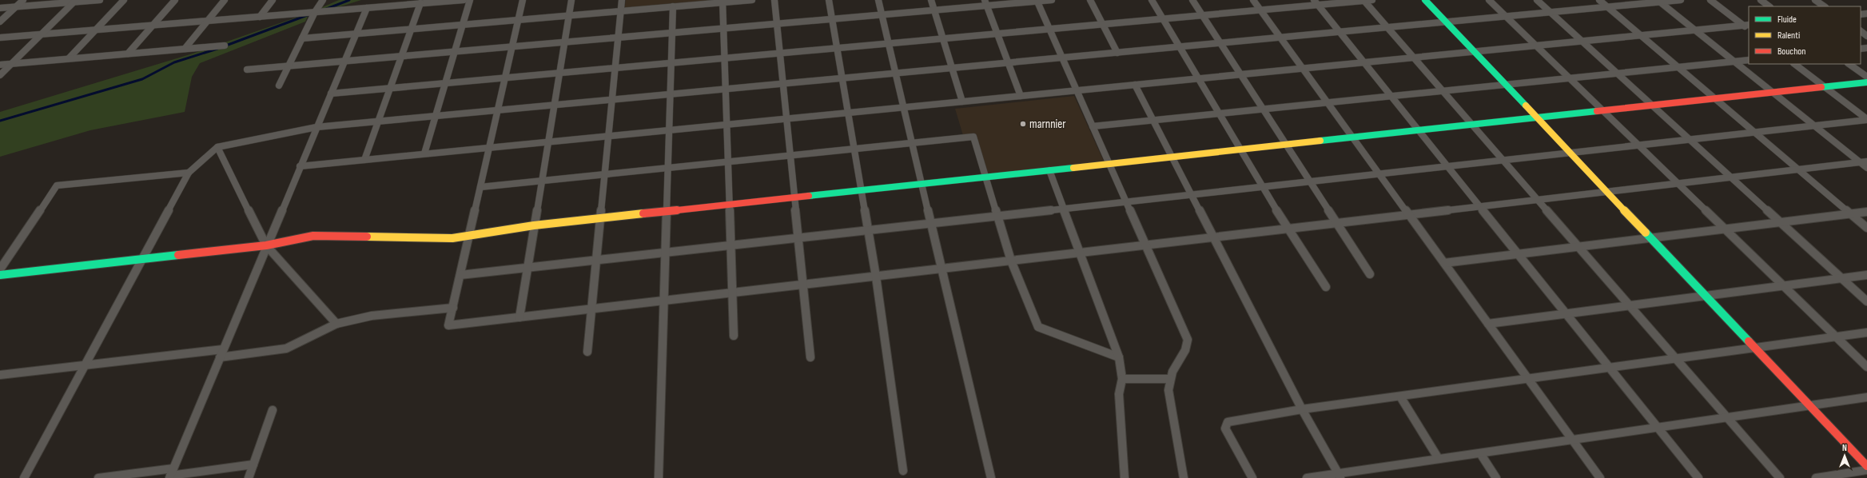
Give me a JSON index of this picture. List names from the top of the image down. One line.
{"places":["marnnier"],"legend":["Fluide","Ralenti","Bouchon"],"north":"top"}
